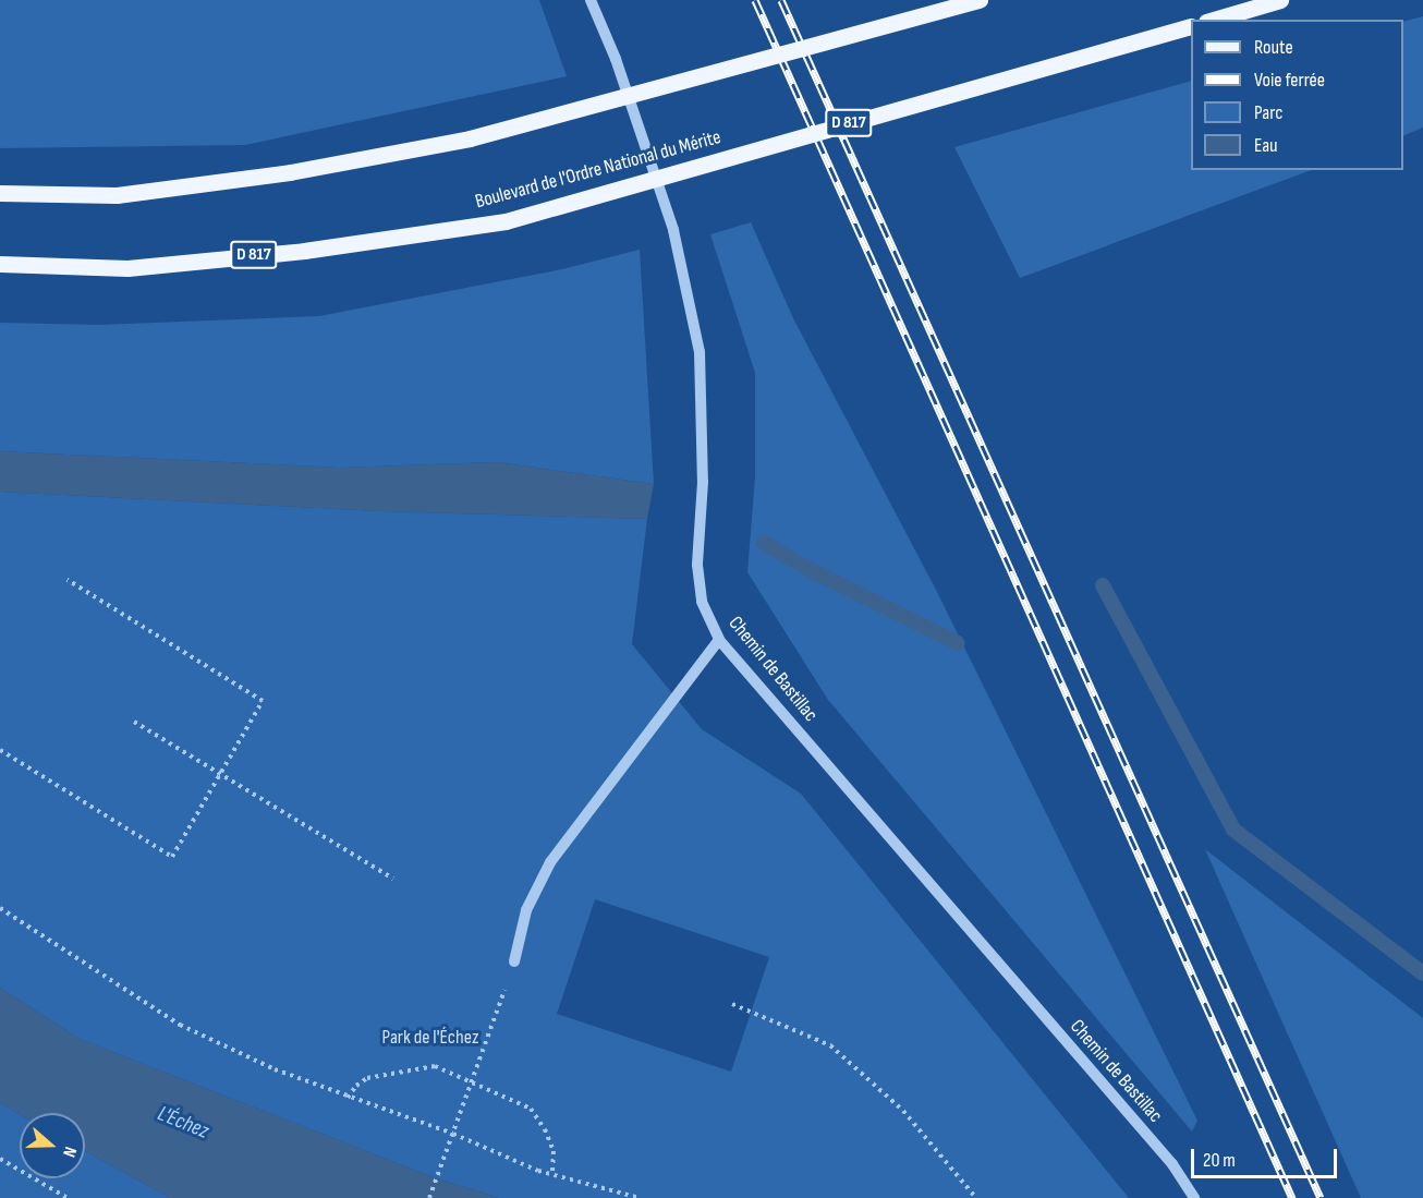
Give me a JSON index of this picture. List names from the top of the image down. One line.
{"streets":{"main road":["D 817","Boulevard de l'Ordre National du Mérite"],"street":["Chemin de Bastillac"]},"water":["L'Échez"],"parks":["Park de l'Échez"],"legend":["Route","Voie ferrée","Parc","Eau"],"scale_bar":"20 m","north":"right"}
